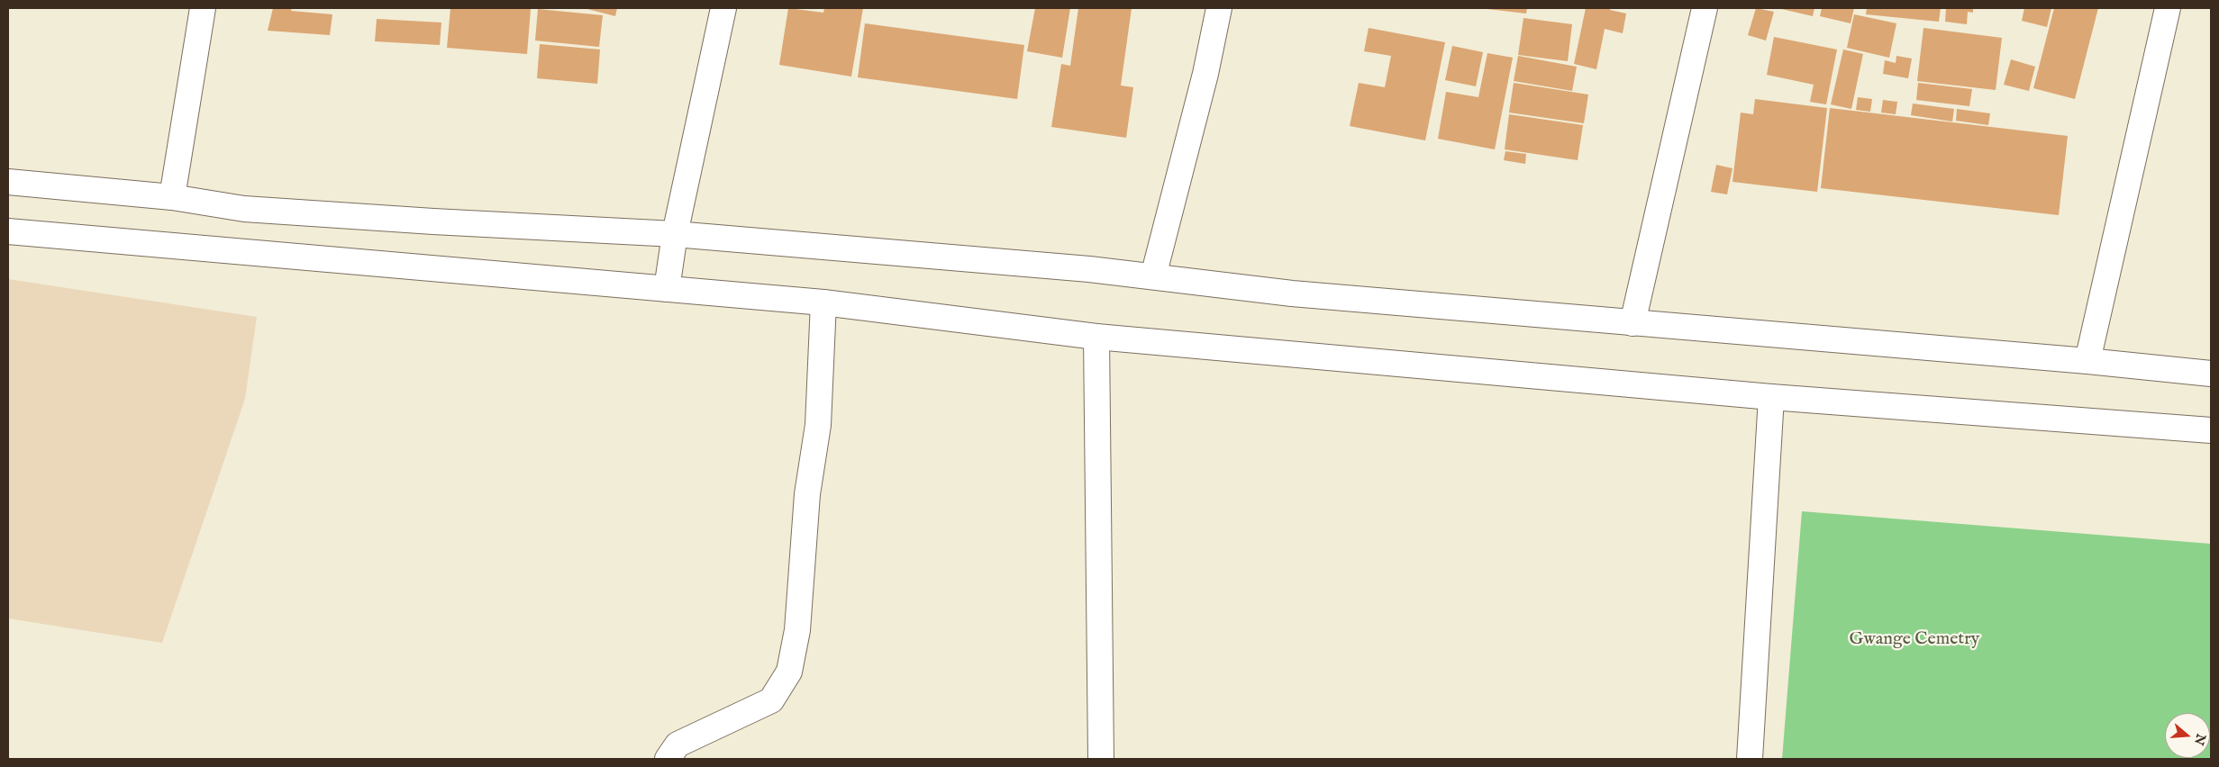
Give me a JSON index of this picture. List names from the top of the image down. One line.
{"parks":["Gwange Cemetry"],"north":"right"}
